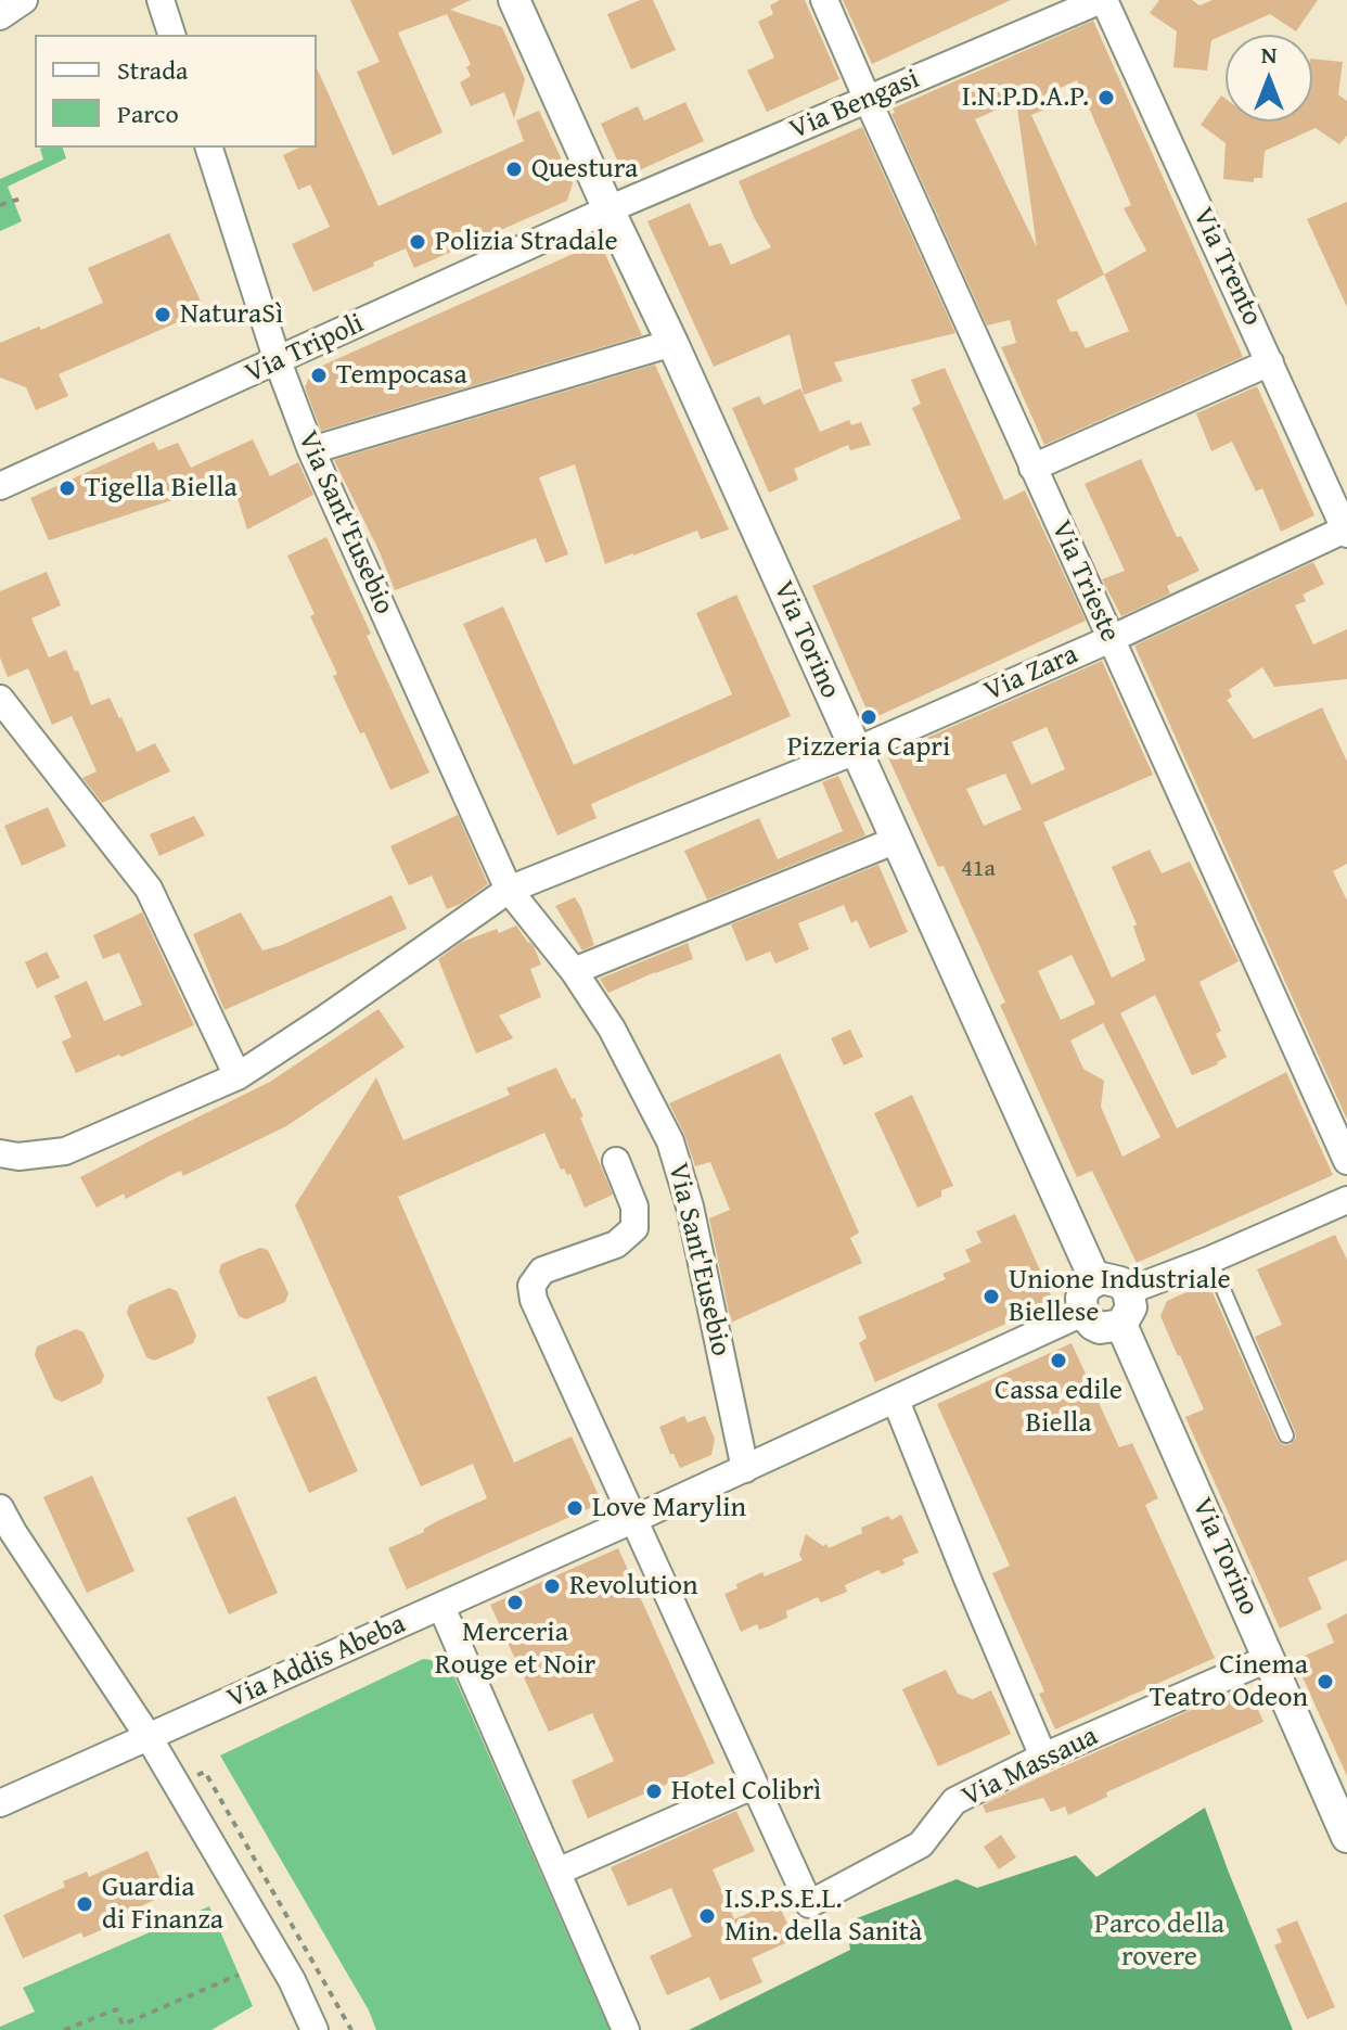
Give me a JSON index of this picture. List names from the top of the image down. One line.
{"streets":{"street":["Via Bengasi","Via Trento","Via Tripoli","Via Sant'Eusebio","Via Trieste","Via Torino","Via Zara","Via Addis Abeba","Via Massaua"]},"crossings":[["Via Bengasi","Via Trento"],["Via Bengasi","Via Tripoli"],["Via Bengasi","Via Trieste"],["Via Bengasi","Via Torino"],["Via Trento","Via Zara"],["Via Tripoli","Via Sant'Eusebio"],["Via Tripoli","Via Torino"],["Via Sant'Eusebio","Via Zara"],["Via Sant'Eusebio","Via Addis Abeba"],["Via Trieste","Via Zara"],["Via Torino","Via Zara"],["Via Torino","Via Addis Abeba"],["Via Torino","Via Massaua"]],"parks":["Parco della rovere"],"places":["I.N.P.D.A.P.","Questura","Polizia Stradale","NaturaSì","Tempocasa","Tigella Biella","Pizzeria Capri","Unione Industriale Biellese","Cassa edile Biella","Love Marylin","Revolution","Merceria Rouge et Noir","Cinema Teatro Odeon","Hotel Colibrì","Guardia di Finanza","I.S.P.S.E.L. Min. della Sanità"],"house_numbers":["41a"],"legend":["Strada","Parco"],"north":"top"}
